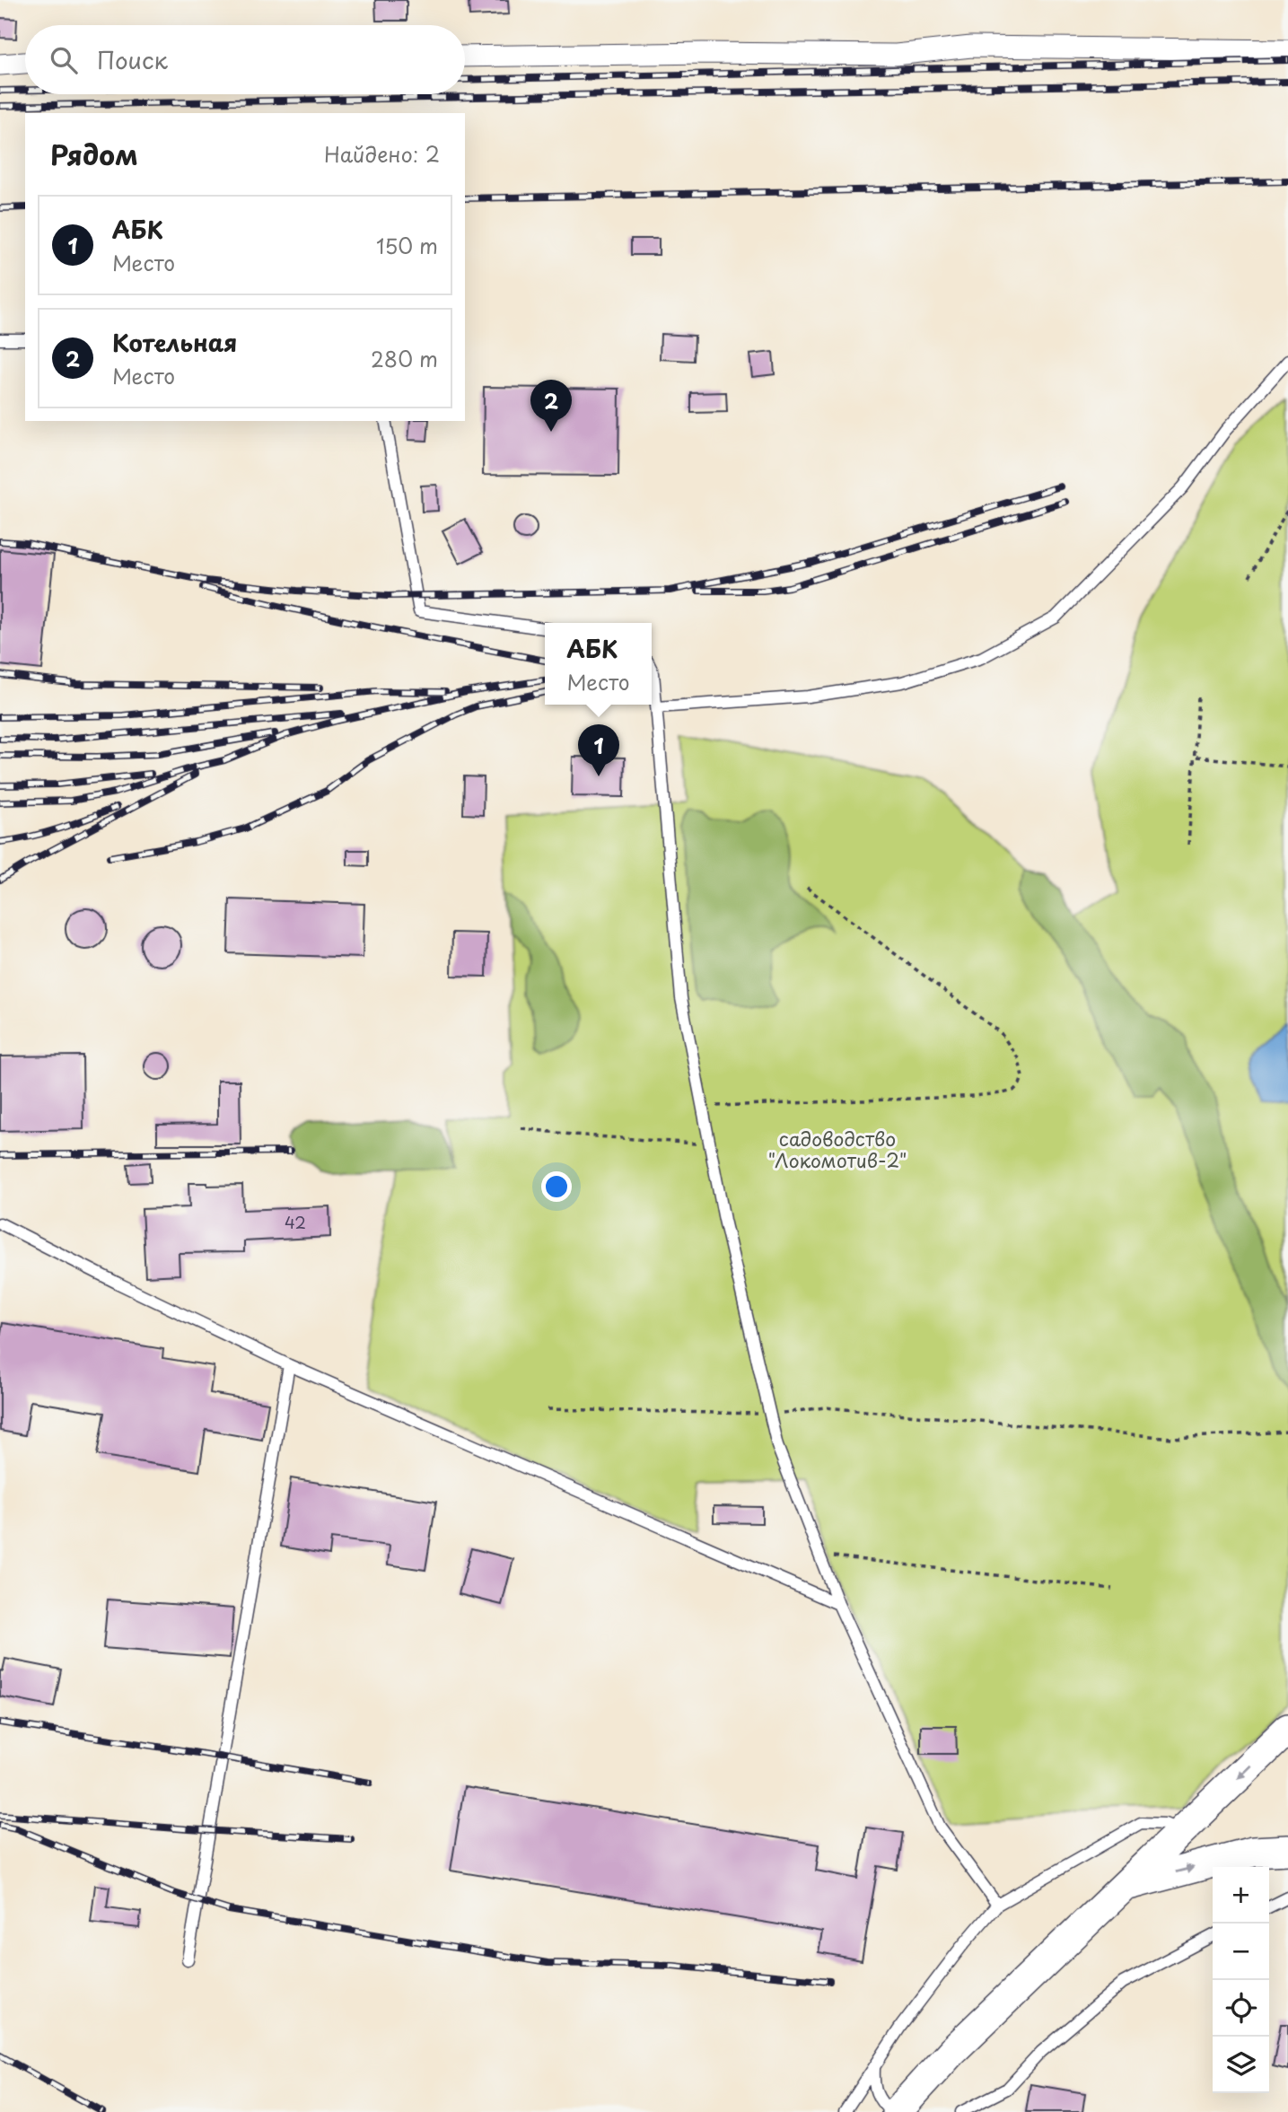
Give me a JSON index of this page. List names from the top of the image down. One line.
{"parks":["садоводство \"Локомотив-2\""],"house_numbers":["42"],"page":{"search":"Поиск","heading":["Рядом","Найдено: 2"],"list":[{"mark":"1","name":"АБК","note":"Место","value":"150 m"},{"mark":"2","name":"Котельная","note":"Место","value":"280 m"}],"pins":["2","1"],"popup":["АБК","Место"],"map_buttons":["+","−"]}}
